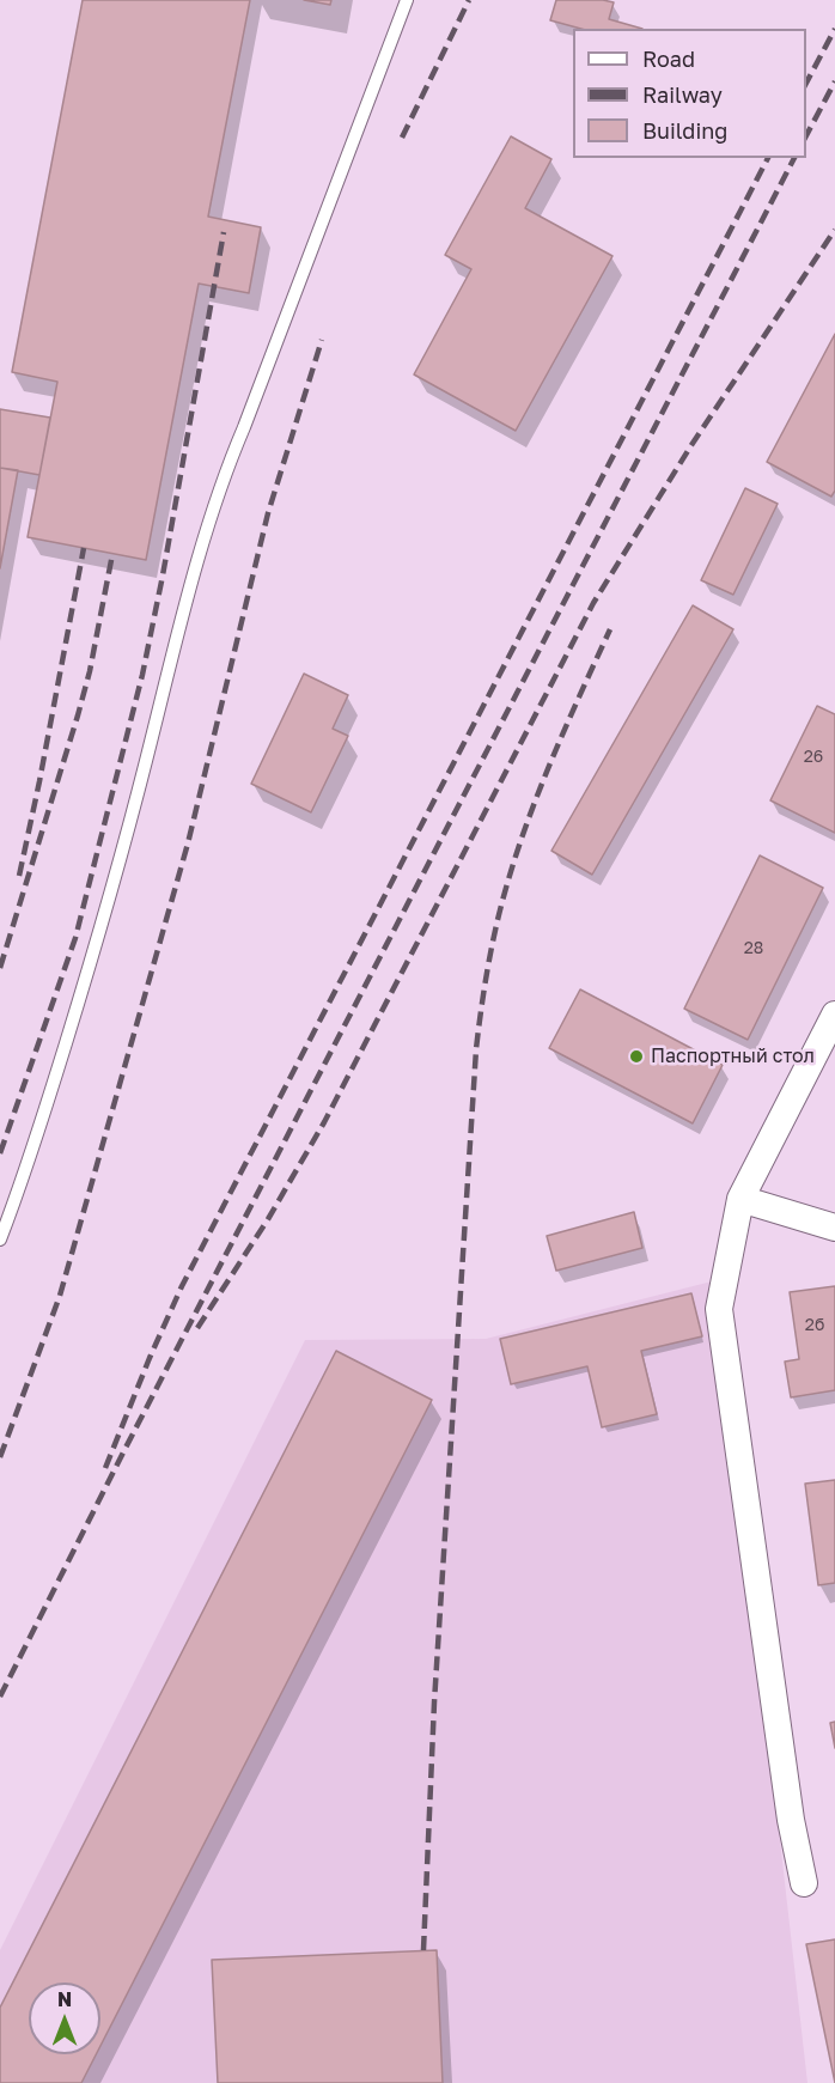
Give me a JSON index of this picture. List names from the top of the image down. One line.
{"places":["Паспортный стол"],"house_numbers":["26","28","2б"],"legend":["Road","Railway","Building"],"north":"top"}
